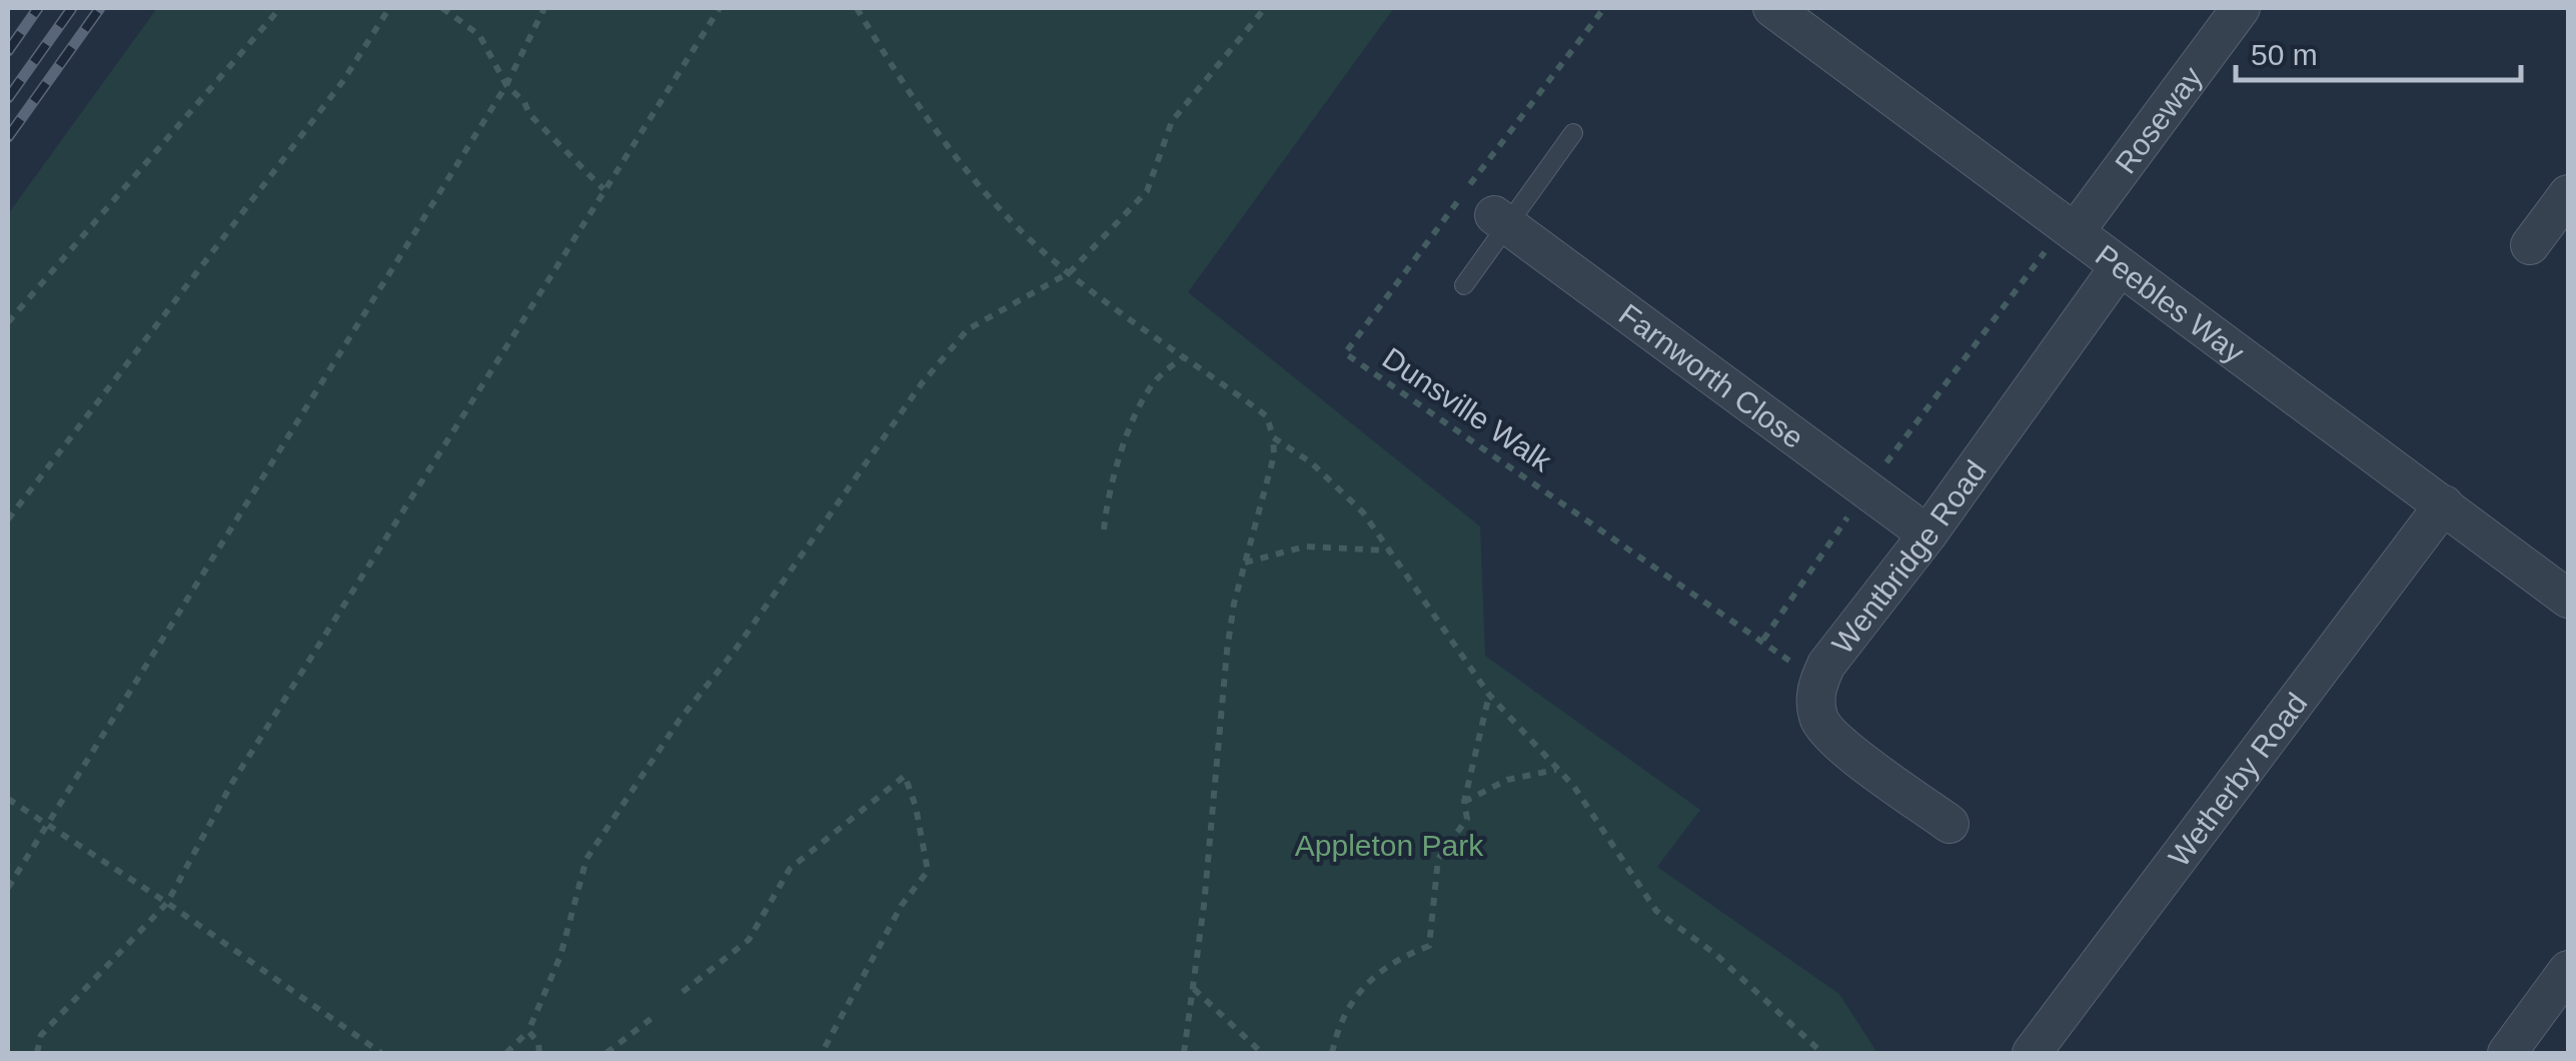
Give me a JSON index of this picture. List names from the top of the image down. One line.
{"streets":{"street":["Roseway","Peebles Way","Farnworth Close","Wentbridge Road","Wetherby Road"],"path":["Dunsville Walk"]},"crossings":[["Roseway","Peebles Way"],["Peebles Way","Wentbridge Road"],["Peebles Way","Wetherby Road"],["Farnworth Close","Wentbridge Road"],["Dunsville Walk","Wentbridge Road"]],"parks":["Appleton Park"],"scale_bar":"50 m"}
